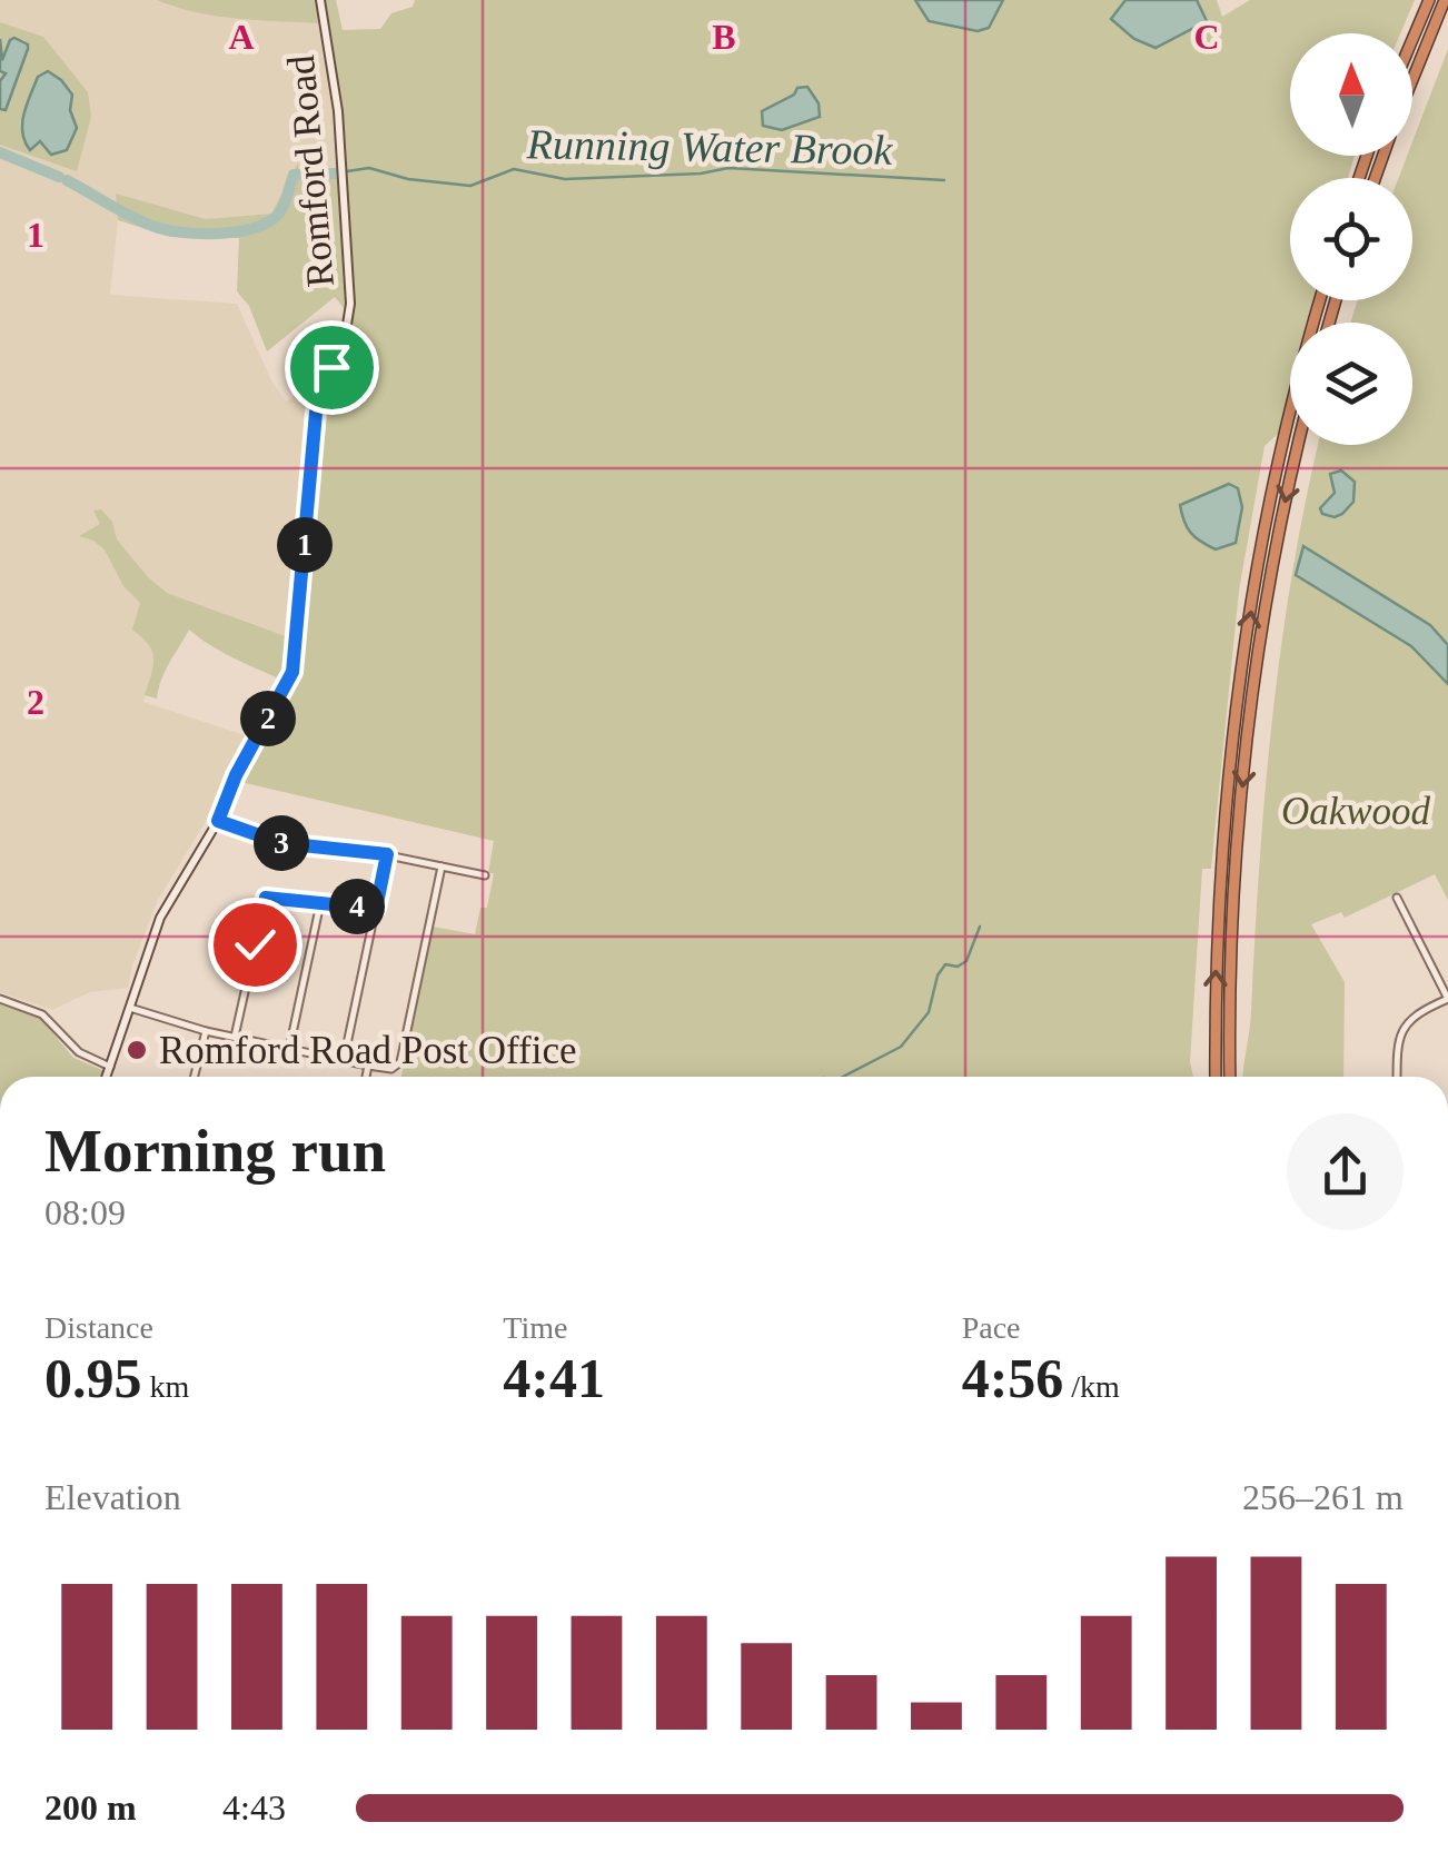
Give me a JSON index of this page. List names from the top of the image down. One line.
{"streets":{"street":["Romford Road"]},"water":["Running Water Brook"],"parks":["Oakwood"],"places":["Romford Road Post Office"],"north":"top","page":{"pins":["1","2","3","4"],"heading":["Morning run","08:09"],"stats":[["Distance","0.95 km"],["Time","4:41"],["Pace","4:56 /km"]],"chart":["Elevation","256–261 m"],"list":[{"name":"200 m","note":"4:43"}]},"grid":{"columns":["A","B","C"],"rows":["1","2"]}}
